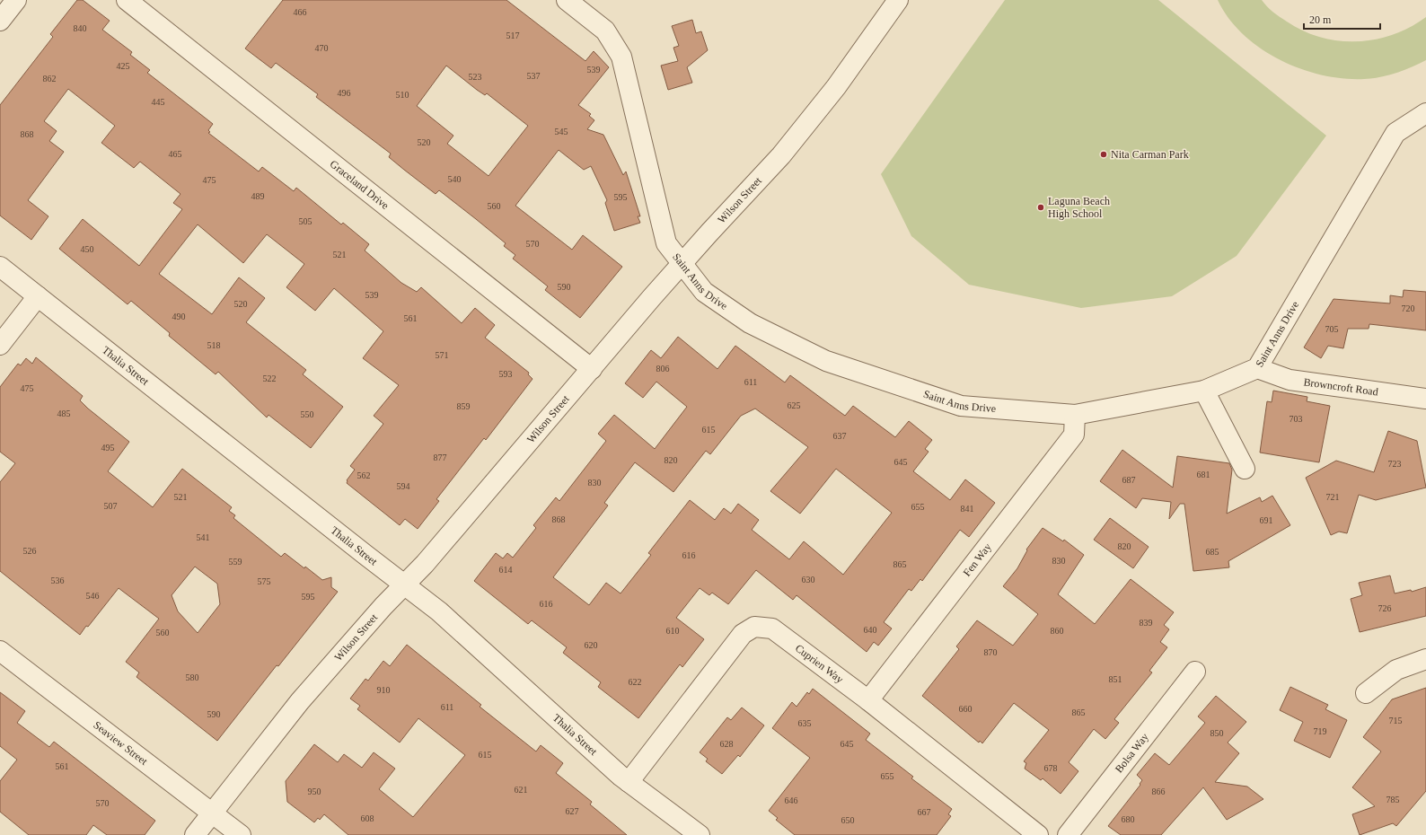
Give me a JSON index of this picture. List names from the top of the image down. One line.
{"streets":{"street":["Graceland Drive","Wilson Street","Saint Anns Drive","Thalia Street","Browncroft Road","Fen Way","Cuprien Way","Seaview Street","Bolsa Way"]},"crossings":[["Graceland Drive","Wilson Street"],["Wilson Street","Saint Anns Drive"],["Wilson Street","Thalia Street"],["Wilson Street","Seaview Street"],["Saint Anns Drive","Browncroft Road"],["Saint Anns Drive","Fen Way"],["Thalia Street","Cuprien Way"],["Fen Way","Cuprien Way"]],"places":["Nita Carman Park","Laguna Beach High School"],"house_numbers":["466","840","517","470","425","539","537","523","862","496","510","445","545","868","520","465","540","475","489","595","560","505","570","450","521","590","539","520","720","490","561","705","518","571","806","593","522","611","475","625","859","485","550","703","615","637","495","877","820","645","723","681","562","687","830","594","521","721","507","655","841","868","691","541","820","526","685","616","830","559","865","614","630","536","575","546","595","616","726","839","640","610","860","560","620","870","580","851","622","910","611","660","865","590","715","635","719","850","628","645","615","561","678","655","621","950","866","785","646","570","627","667","608","680","650"],"scale_bar":"20 m"}
